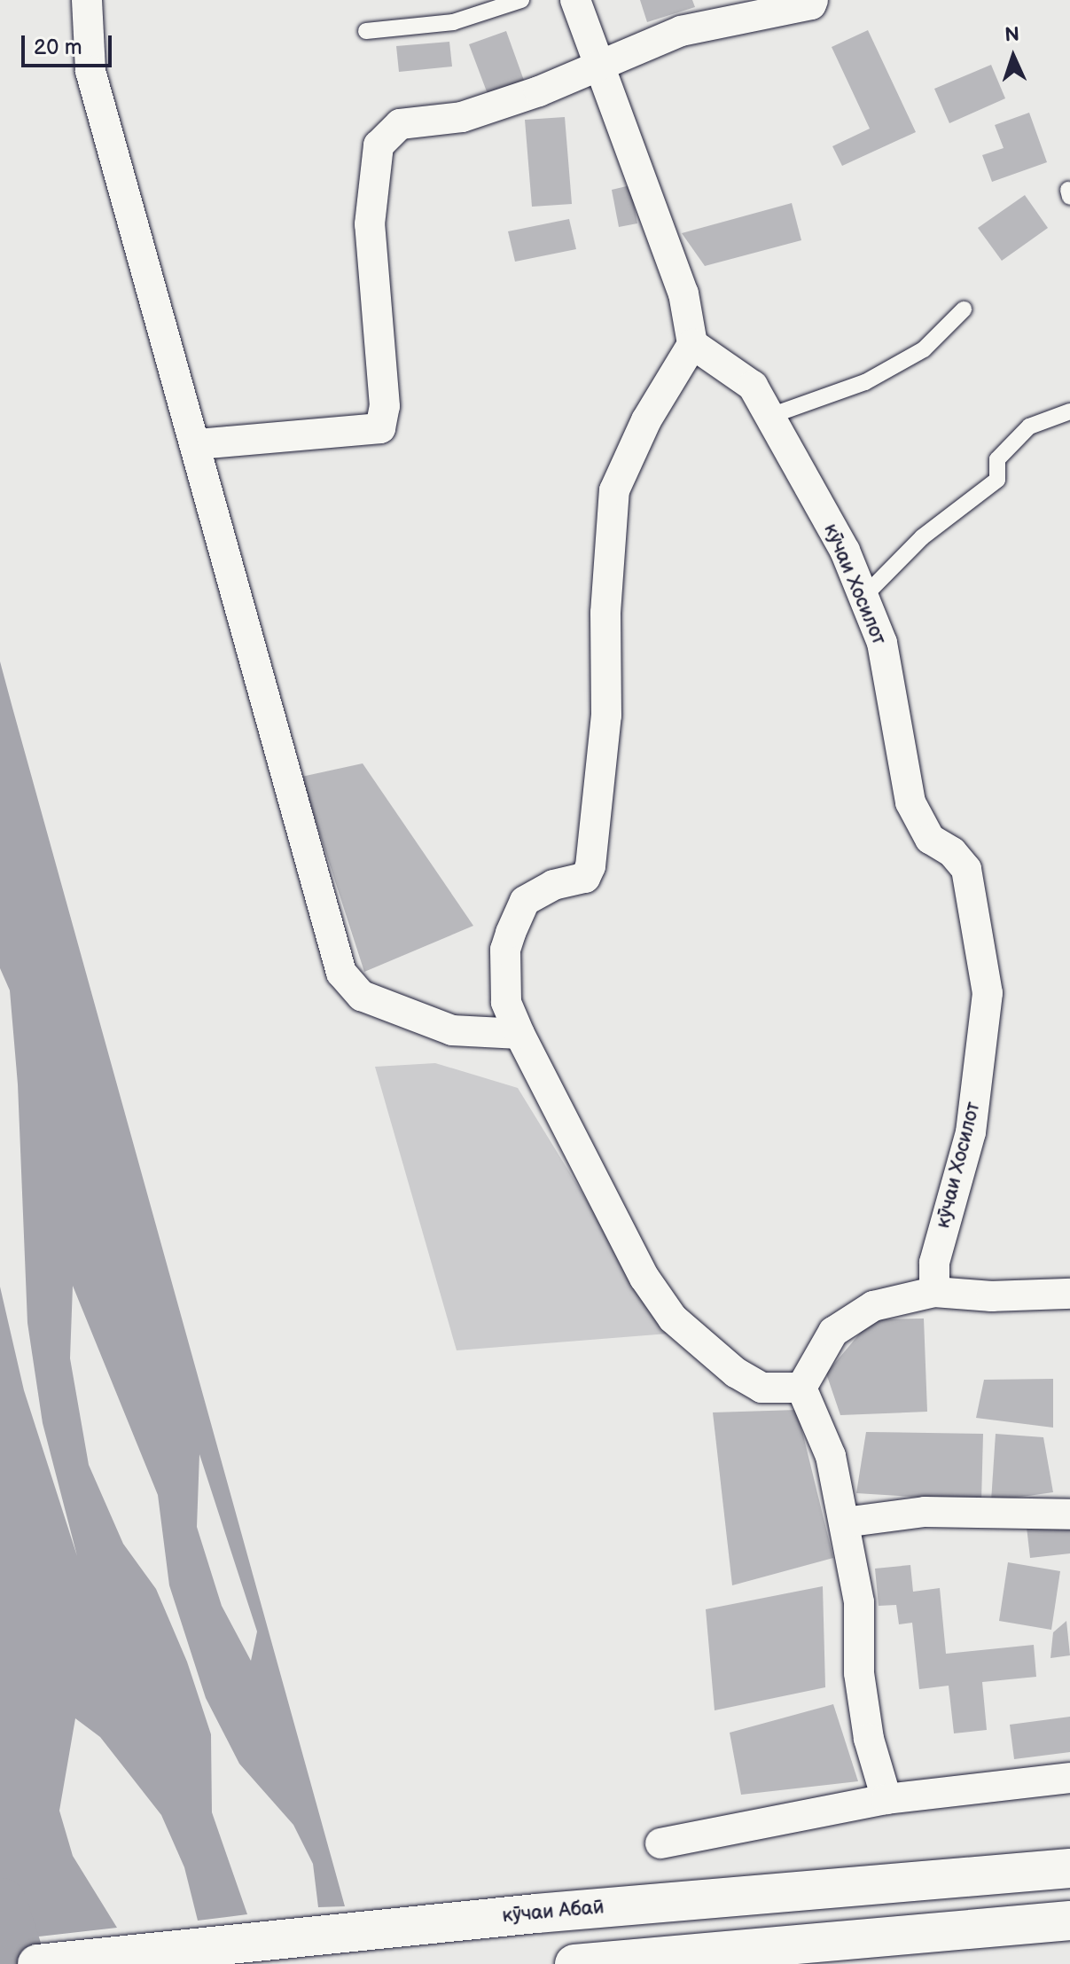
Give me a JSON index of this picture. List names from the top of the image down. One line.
{"streets":{"main road":["кӯчаи Абаӣ"],"street":["кӯчаи Хосилот"]},"scale_bar":"20 m","north":"top"}
